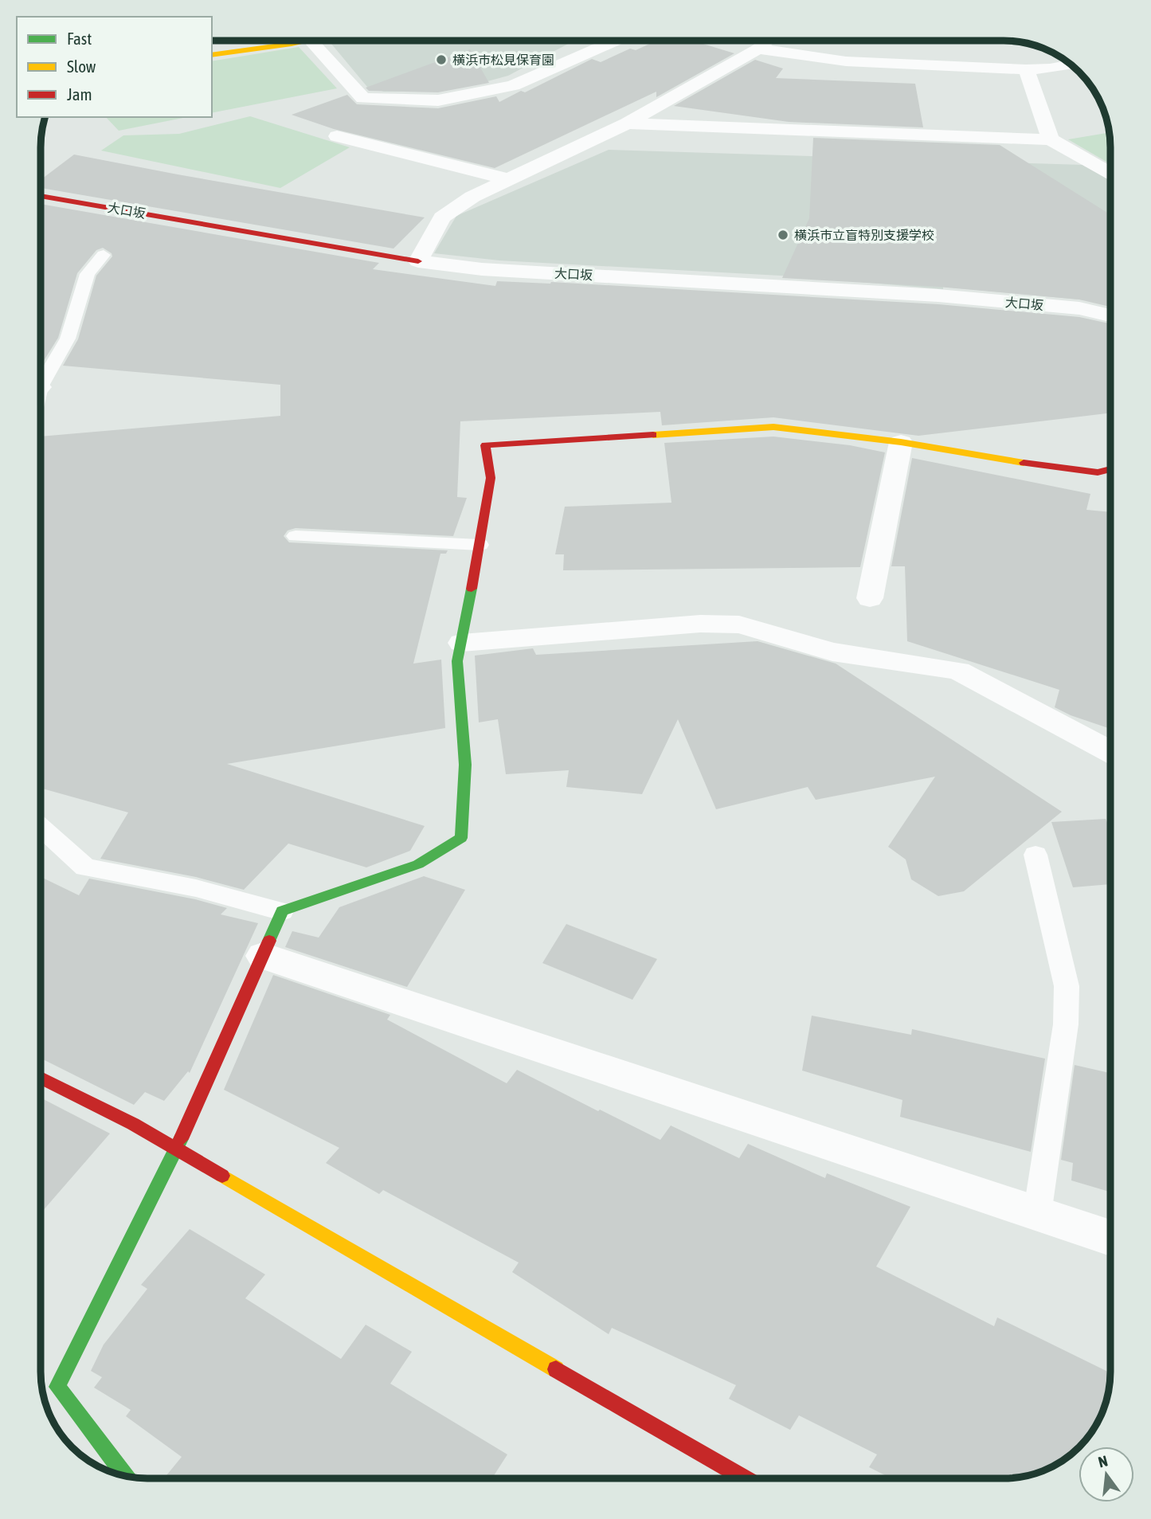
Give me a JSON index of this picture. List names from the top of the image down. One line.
{"streets":{"street":["大口坂"]},"places":["横浜市松見保育園","横浜市立盲特別支援学校"],"legend":["Fast","Slow","Jam"],"north":"top"}
